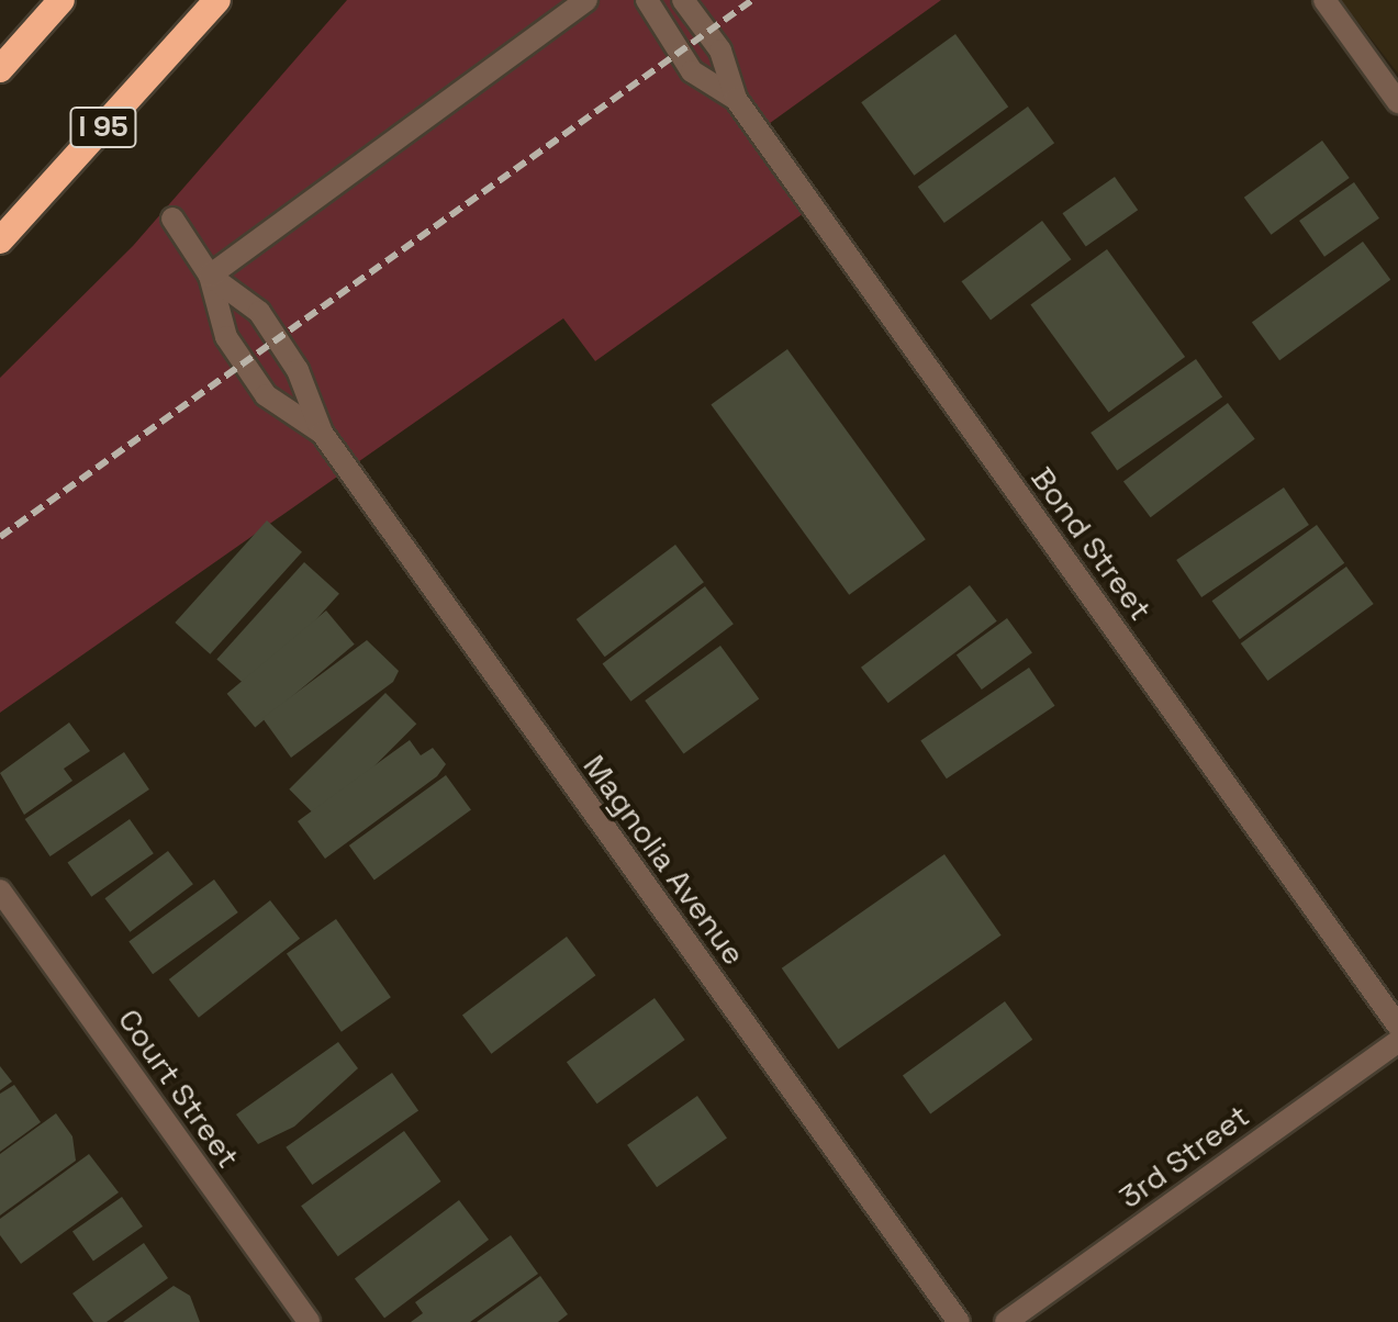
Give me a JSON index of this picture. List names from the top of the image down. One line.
{"streets":{"highway":["I 95"],"street":["Bond Street","Magnolia Avenue","Court Street","3rd Street"]}}
